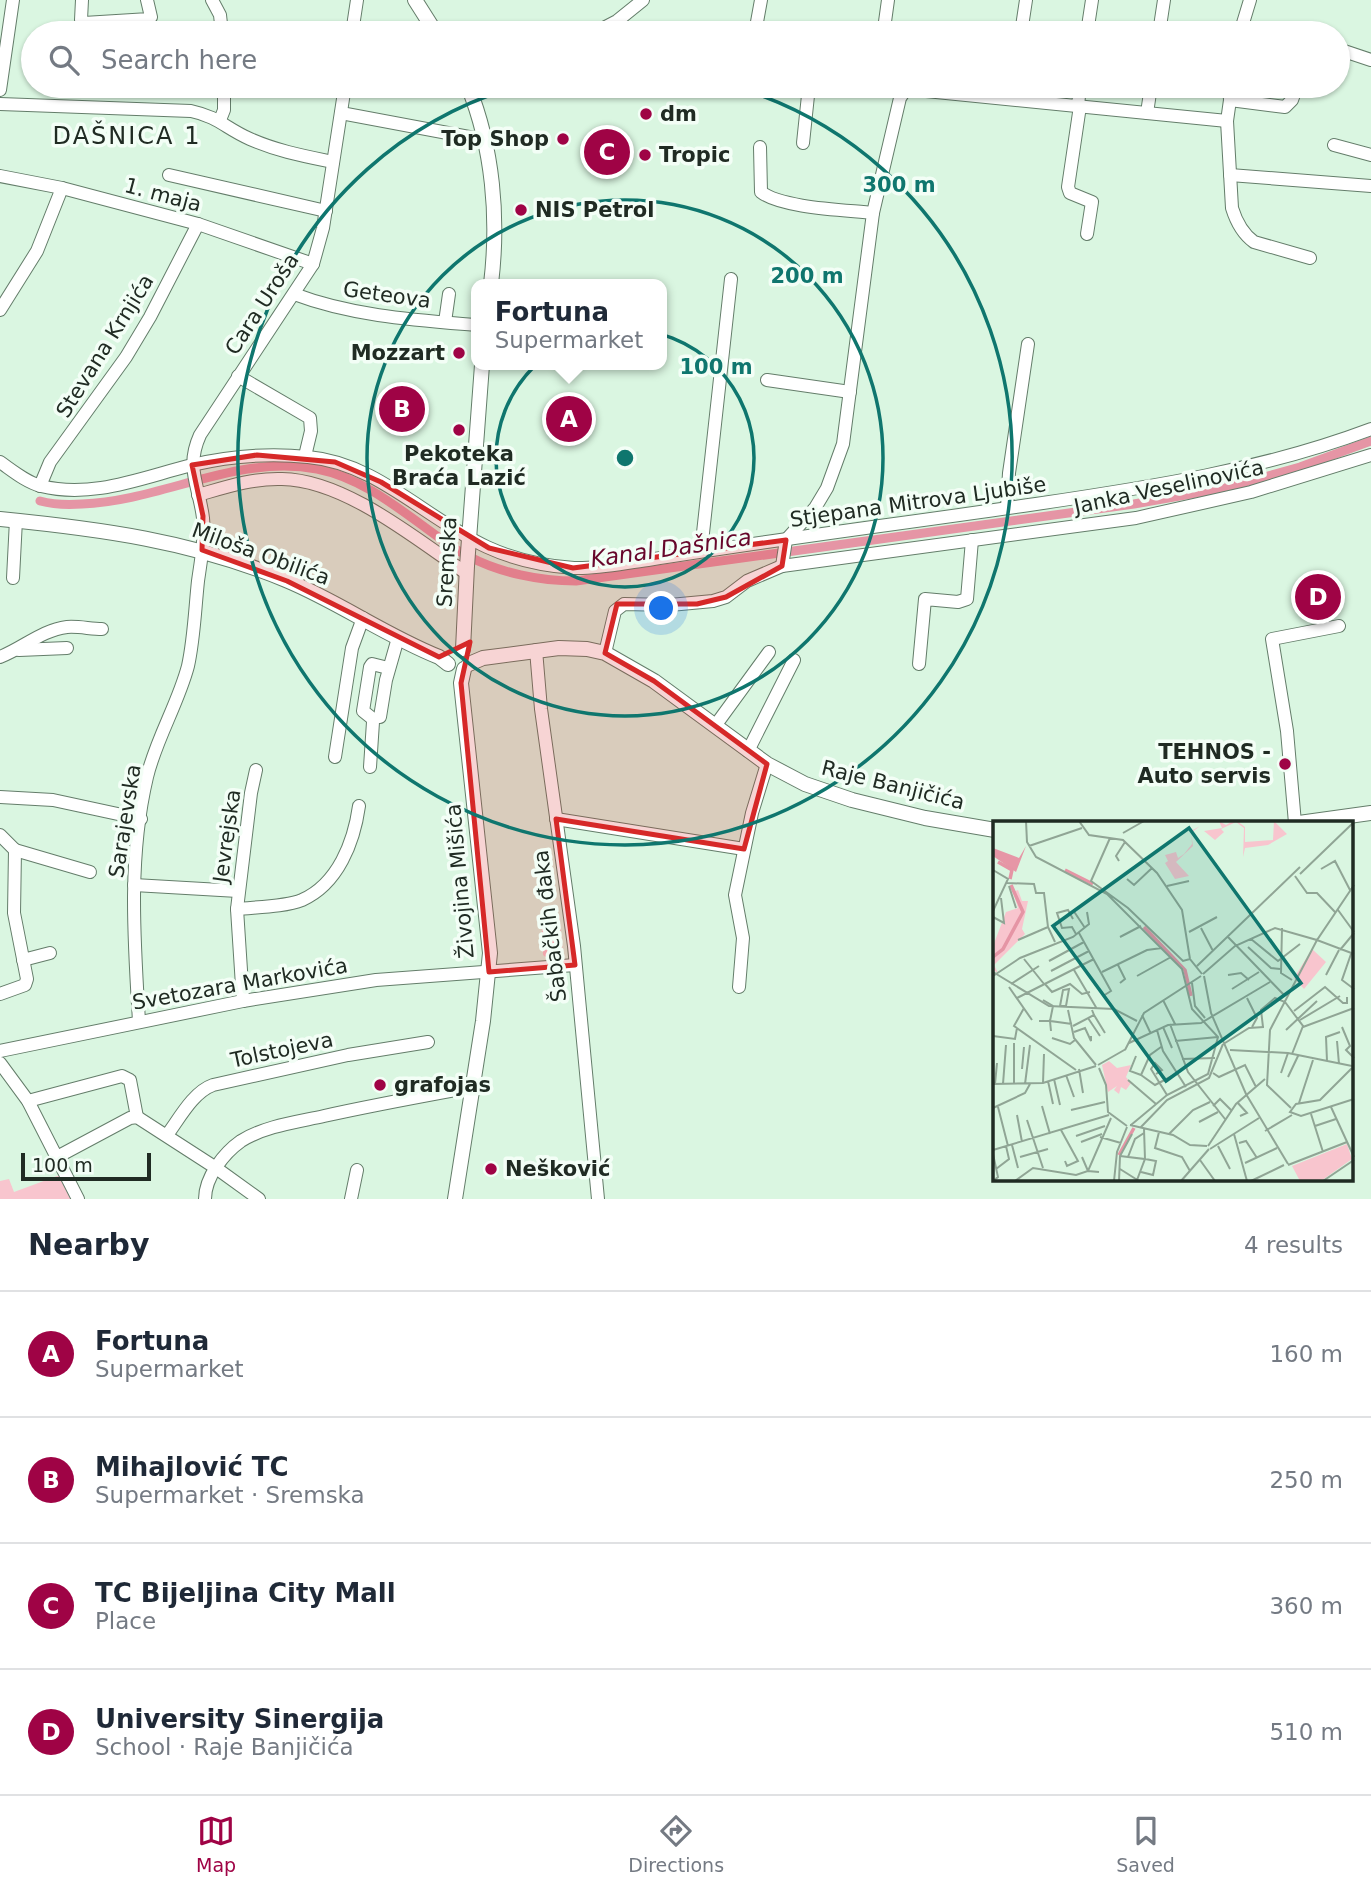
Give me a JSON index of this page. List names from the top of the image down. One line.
{"streets":{"main road":["Miloša Obilića","Sremska","Raje Banjičića","Živojina Mišića"],"street":["1. maja","Geteova","Cara Uroša","Stevana Krnjića","Janka Veselinovića","Stjepana Mitrova Ljubiše","Sarajevska","Jevrejska","Šabačkih đaka","Svetozara Markovića","Tolstojeva"]},"crossings":[["1. maja","Cara Uroša"],["1. maja","Stevana Krnjića"],["Geteova","Cara Uroša"],["Cara Uroša","Stjepana Mitrova Ljubiše"],["Cara Uroša","Miloša Obilića"],["Cara Uroša","Sarajevska"],["Stevana Krnjića","Stjepana Mitrova Ljubiše"],["Janka Veselinovića","Raje Banjičića"],["Stjepana Mitrova Ljubiše","Sremska"],["Miloša Obilića","Sremska"],["Miloša Obilića","Raje Banjičića"],["Miloša Obilića","Sarajevska"],["Miloša Obilića","Živojina Mišića"],["Sremska","Raje Banjičića"],["Sremska","Živojina Mišića"],["Raje Banjičića","Živojina Mišića"],["Raje Banjičića","Šabačkih đaka"],["Sarajevska","Svetozara Markovića"],["Jevrejska","Svetozara Markovića"],["Živojina Mišića","Svetozara Markovića"],["Šabačkih đaka","Svetozara Markovića"]],"districts":["DAŠNICA 1"],"water":["Kanal Dašnica"],"places":["dm","Top Shop","Tropic","NIS Petrol","Mozzart","Pekoteka Braća Lazić","TEHNOS - Auto servis","grafojas","Nešković"],"scale_bar":"100 m","page":{"search":"Search here","pins":["C","B","A","D"],"popup":["Fortuna","Supermarket"],"scale":"100 m","heading":["Nearby","4 results"],"list":[{"mark":"A","name":"Fortuna","note":"Supermarket","value":"160 m"},{"mark":"B","name":"Mihajlović TC","note":"Supermarket · Sremska","value":"250 m"},{"mark":"C","name":"TC Bijeljina City Mall","note":"Place","value":"360 m"},{"mark":"D","name":"University Sinergija","note":"School · Raje Banjičića","value":"510 m"}],"nav":["Map","Directions","Saved"]},"rings":["300 m","200 m","100 m"]}
